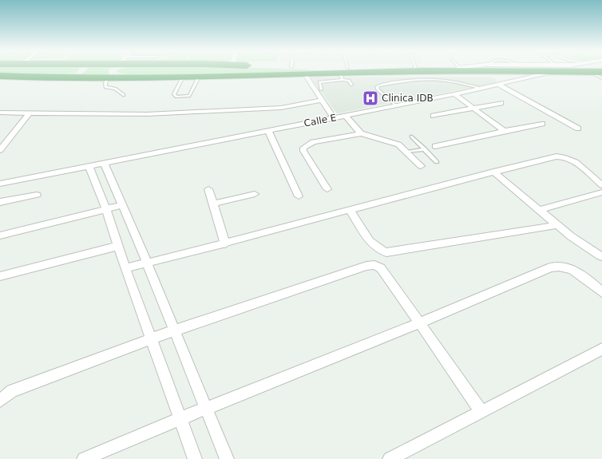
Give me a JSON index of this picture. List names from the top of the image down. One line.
{"streets":{"street":["Calle E"]},"places":{"hospital":["Clinica IDB"]}}
